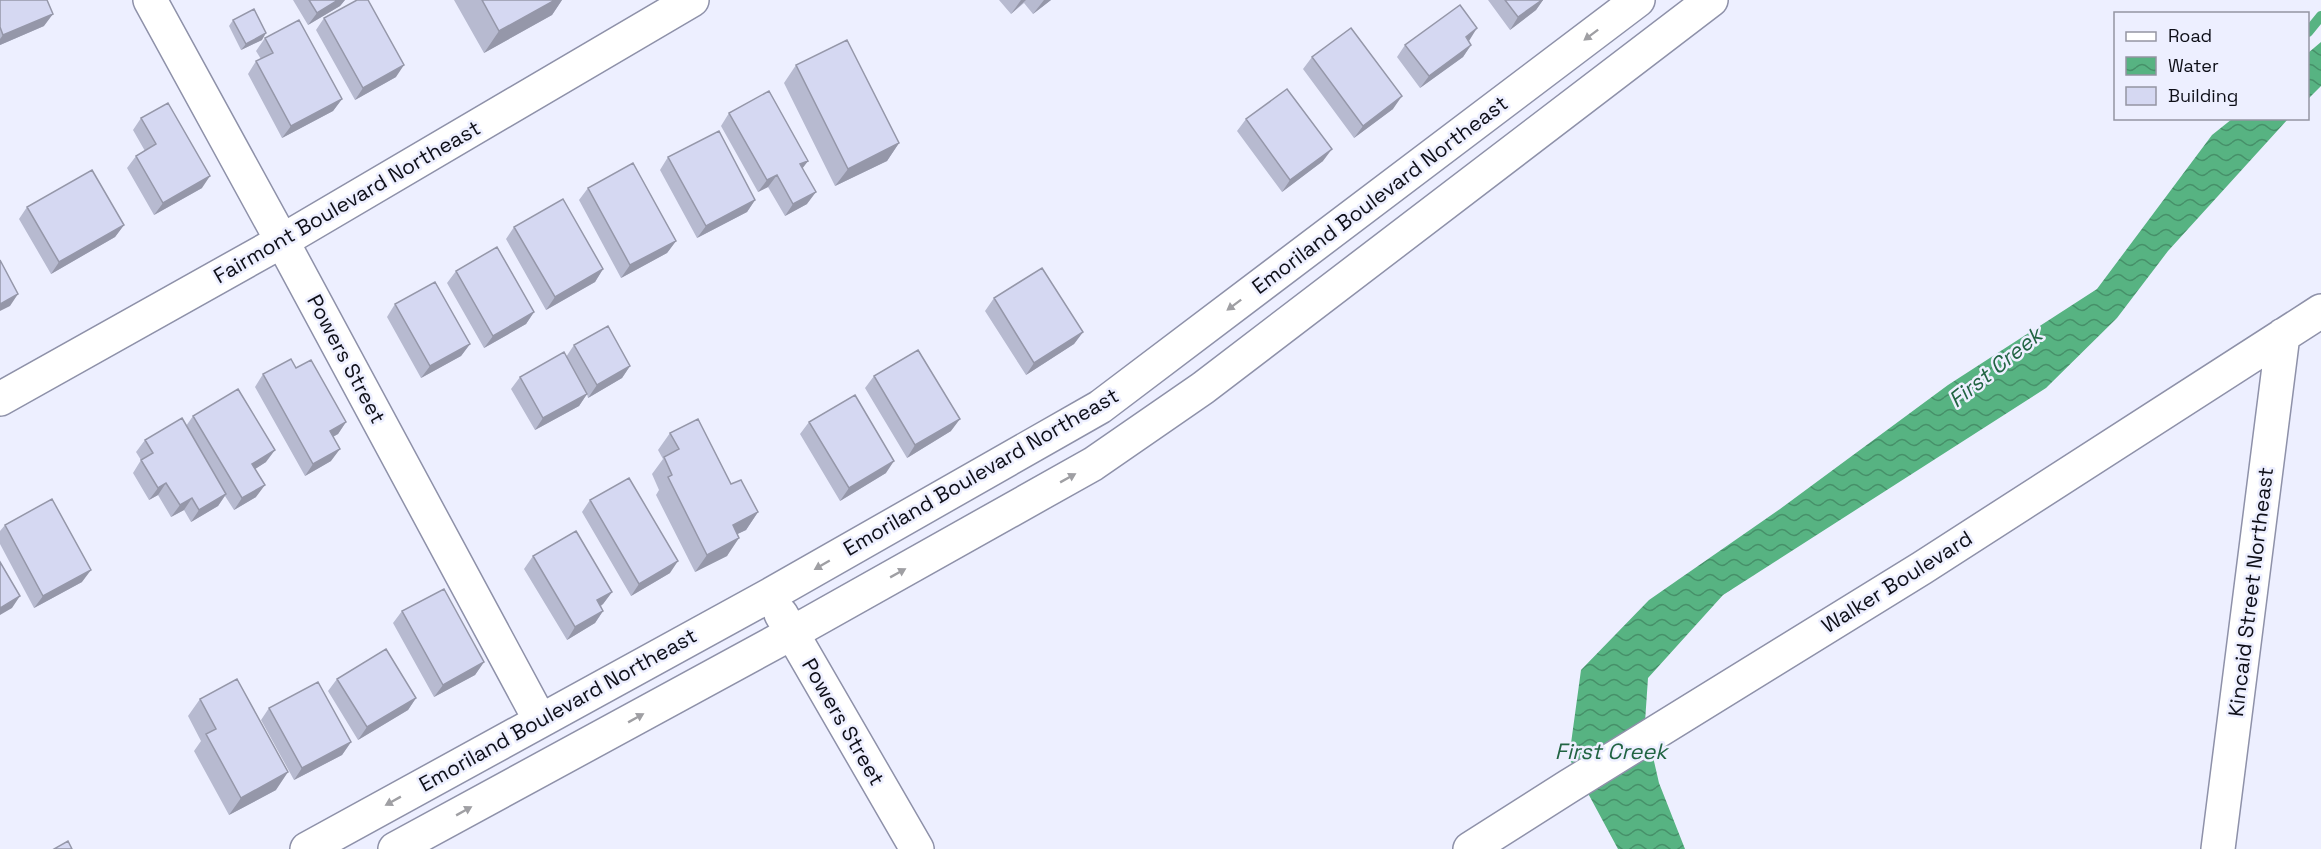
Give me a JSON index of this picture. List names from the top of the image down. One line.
{"streets":{"street":["Emoriland Boulevard Northeast","Fairmont Boulevard Northeast","Powers Street","Walker Boulevard","Kincaid Street Northeast"]},"crossings":[["Emoriland Boulevard Northeast","Powers Street"],["Fairmont Boulevard Northeast","Powers Street"],["Walker Boulevard","Kincaid Street Northeast"]],"water":["First Creek"],"legend":["Road","Water","Building"]}
